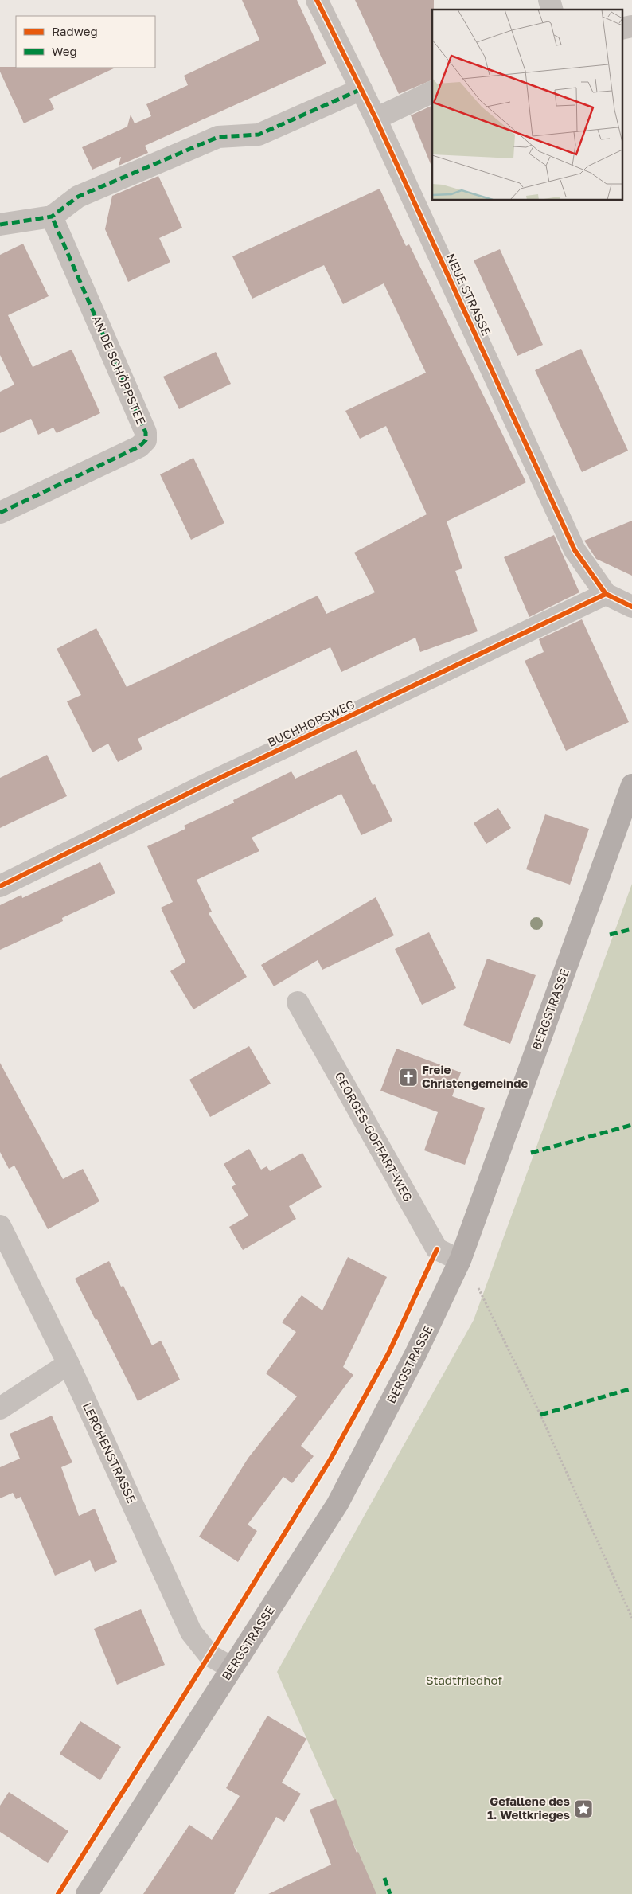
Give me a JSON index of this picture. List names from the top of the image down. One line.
{"streets":{"main road":["BERGSTRASSE"],"street":["NEUE STRASSE","AN DE SCHÖPPSTEE","BUCHHOPSWEG","GEORGES-GOFFART-WEG","LERCHENSTRASSE"]},"crossings":[["NEUE STRASSE","BUCHHOPSWEG"],["BERGSTRASSE","GEORGES-GOFFART-WEG"],["BERGSTRASSE","LERCHENSTRASSE"]],"parks":["Stadtfriedhof"],"places":{"church":["Freie Christengemeinde"],"place":["Gefallene des 1. Weltkrieges"]},"legend":["Radweg","Weg"]}
